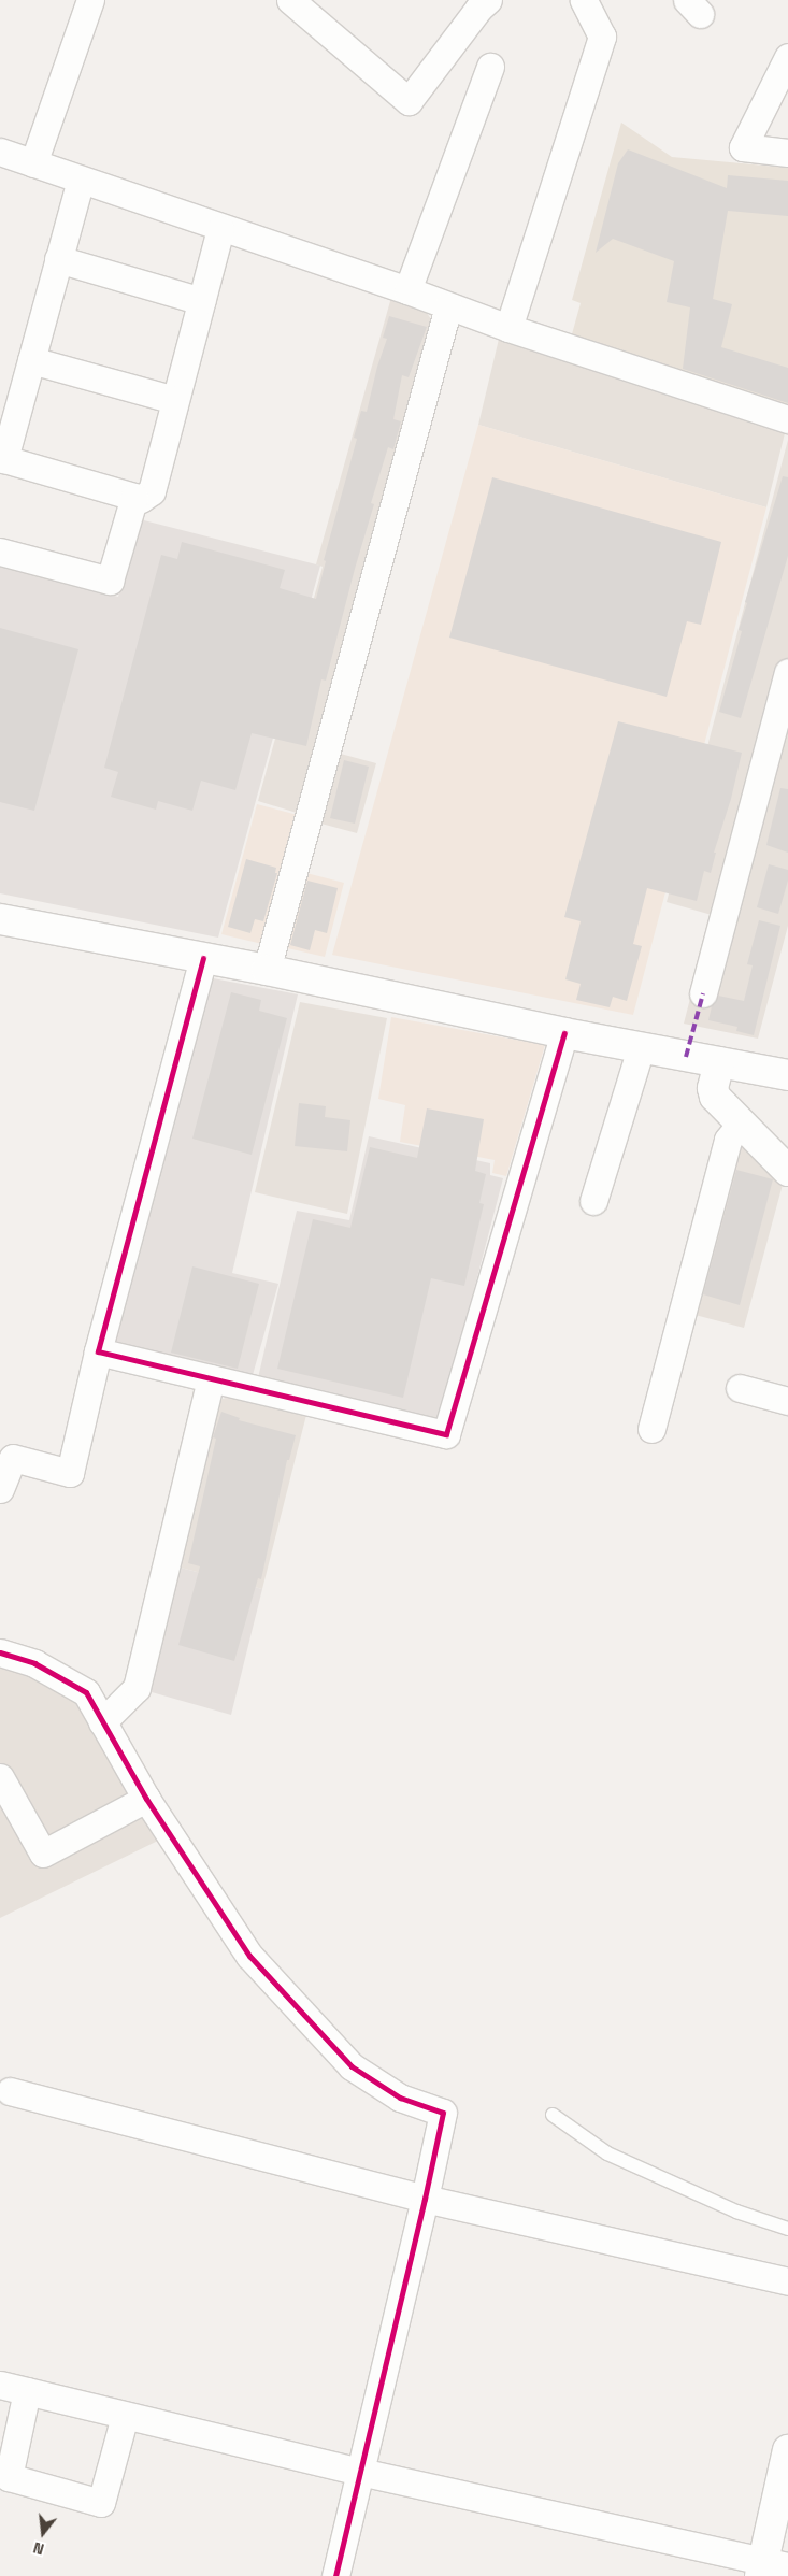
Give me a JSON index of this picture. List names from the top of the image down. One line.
{"north":"bottom"}
